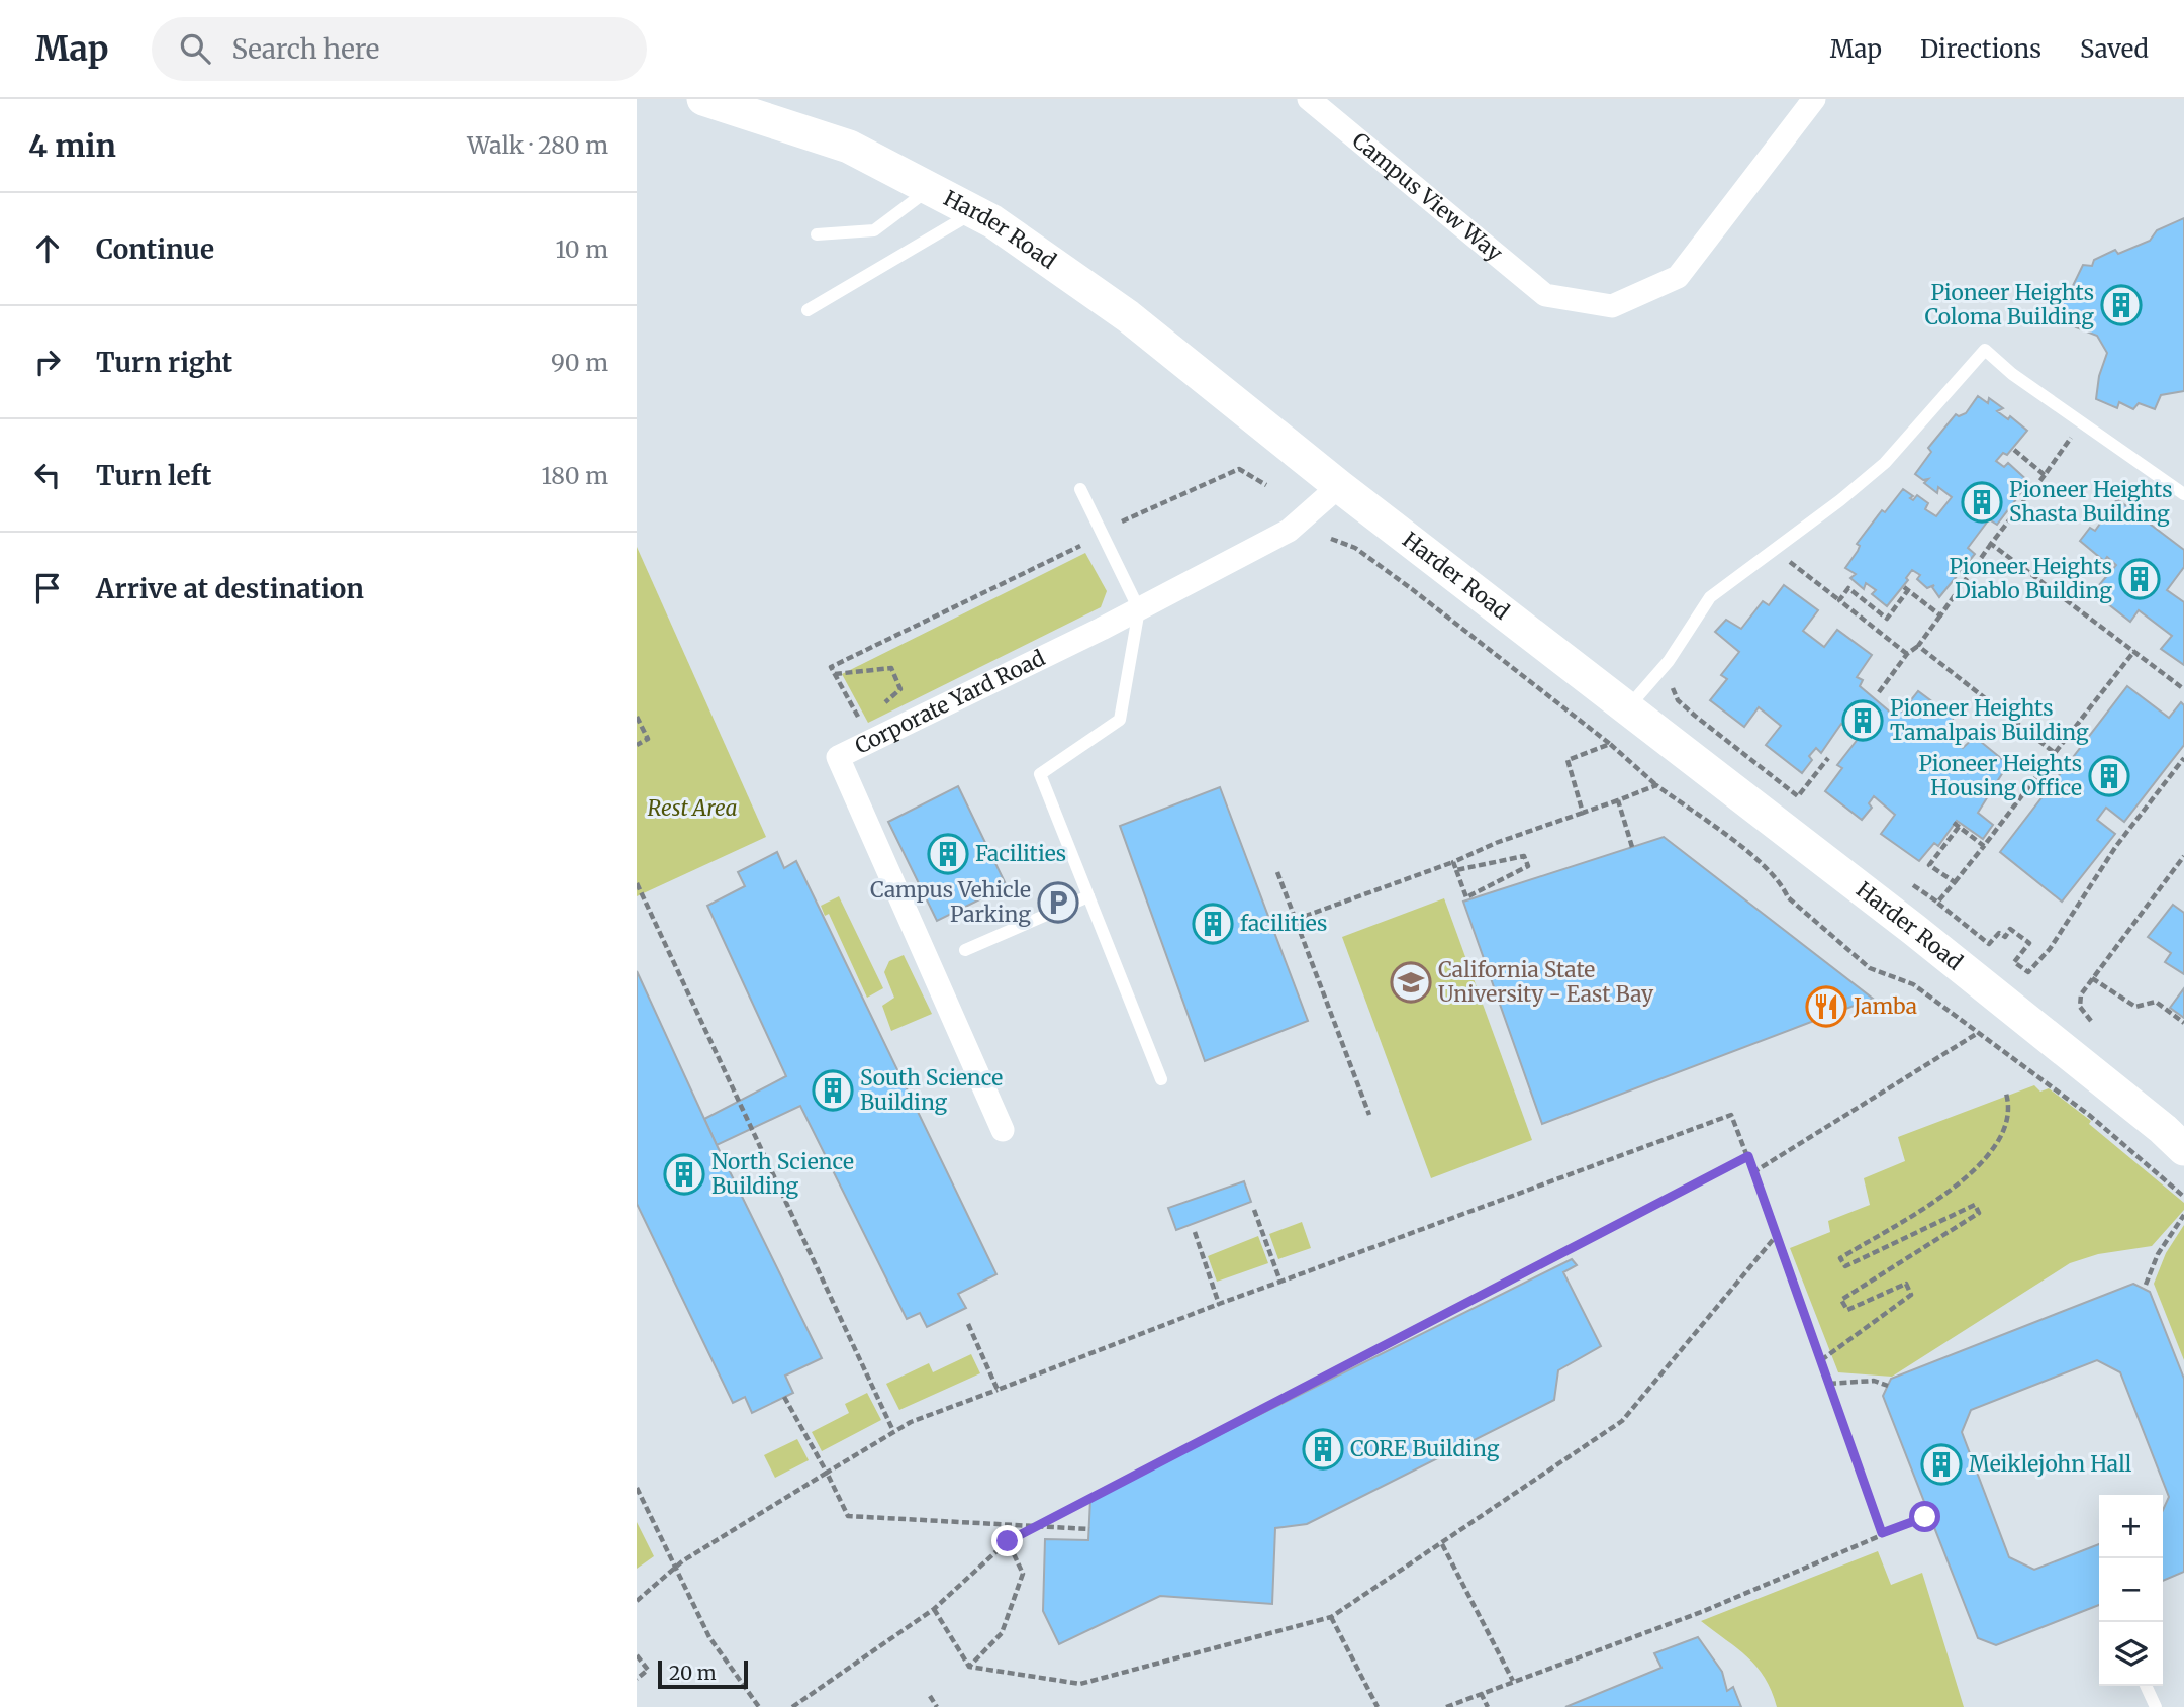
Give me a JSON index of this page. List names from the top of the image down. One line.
{"streets":{"street":["Campus View Way","Harder Road","Corporate Yard Road"]},"crossings":[["Harder Road","Corporate Yard Road"]],"parks":["Rest Area"],"places":{"building":["Pioneer Heights Coloma Building","Pioneer Heights Shasta Building","Pioneer Heights Diablo Building","Pioneer Heights Tamalpais Building","Pioneer Heights Housing Office","Facilities","facilities","South Science Building","North Science Building","CORE Building","Meiklejohn Hall"],"parking":["Campus Vehicle Parking"],"school or university":["California State University - East Bay"],"restaurant":["Jamba"]},"scale_bar":"20 m","page":{"header":"Map","search":"Search here","nav":["Map","Directions","Saved"],"heading":["4 min","Walk · 280 m"],"list":[["Continue","10 m"],["Turn right","90 m"],["Turn left","180 m"],"Arrive at destination"],"map_buttons":["+","−"],"scale":"20 m"}}
